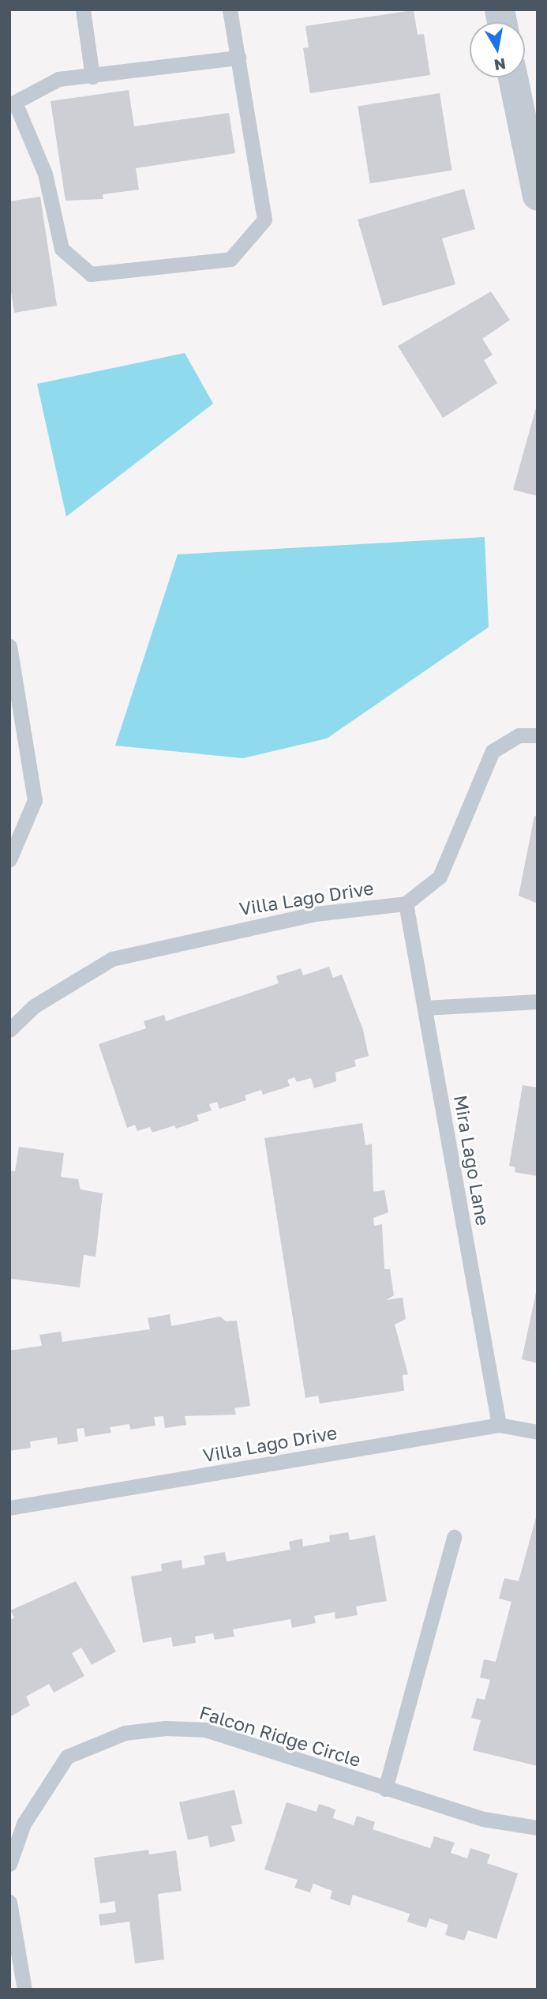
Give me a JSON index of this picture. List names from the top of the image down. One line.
{"streets":{"lane":["Villa Lago Drive","Mira Lago Lane","Falcon Ridge Circle"]},"crossings":[["Villa Lago Drive","Mira Lago Lane"]],"north":"bottom"}
